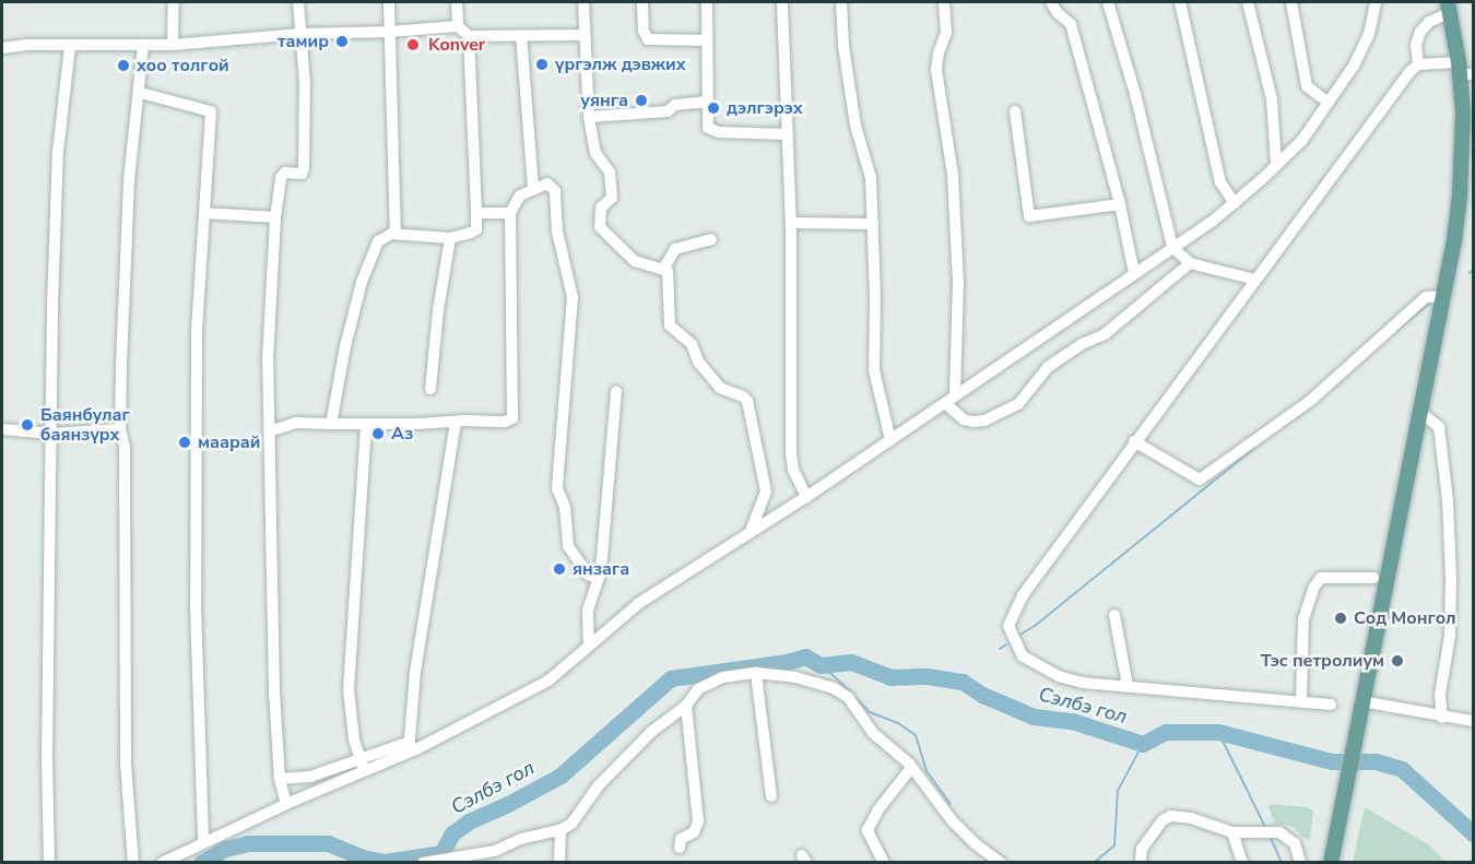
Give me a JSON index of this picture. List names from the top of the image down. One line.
{"water":["Сэлбэ гол"],"places":["тамир","Konver","үргэлж дэвжих","хоо толгой","уянга","дэлгэрэх","Баянбулаг баянзүрх","Аз","маарай","янзага","Сод Монгол","Тэс петролиум"]}
